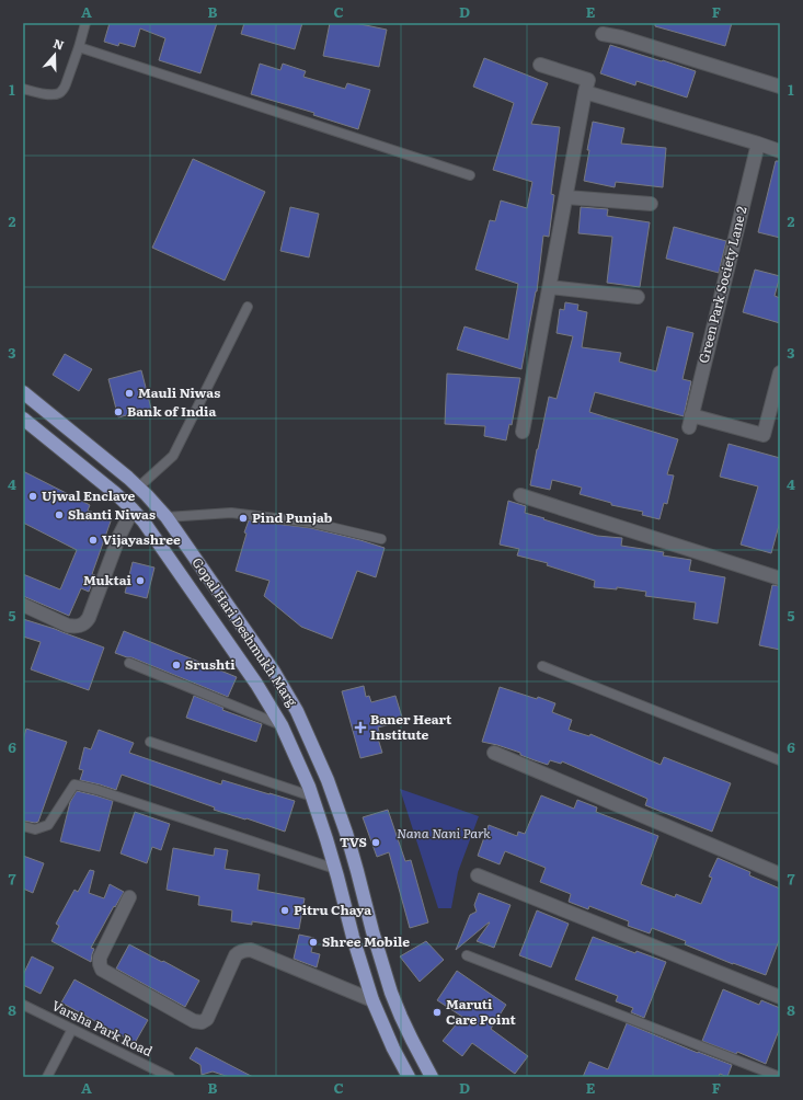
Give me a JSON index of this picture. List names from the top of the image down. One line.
{"streets":{"main road":["Gopal Hari Deshmukh Marg"],"street":["Green Park Society Lane 2"],"lane":["Varsha Park Road"]},"parks":["Nana Nani Park"],"places":{"other":["Mauli Niwas","Bank of India","Ujwal Enclave","Shanti Niwas","Pind Punjab","Vijayashree","Muktai","Srushti","TVS","Pitru Chaya","Shree Mobile","Maruti Care Point"],"health":["Baner Heart Institute"]},"north":"top","grid":{"columns":["A","B","C","D","E","F"],"rows":["1","2","3","4","5","6","7","8"]}}
